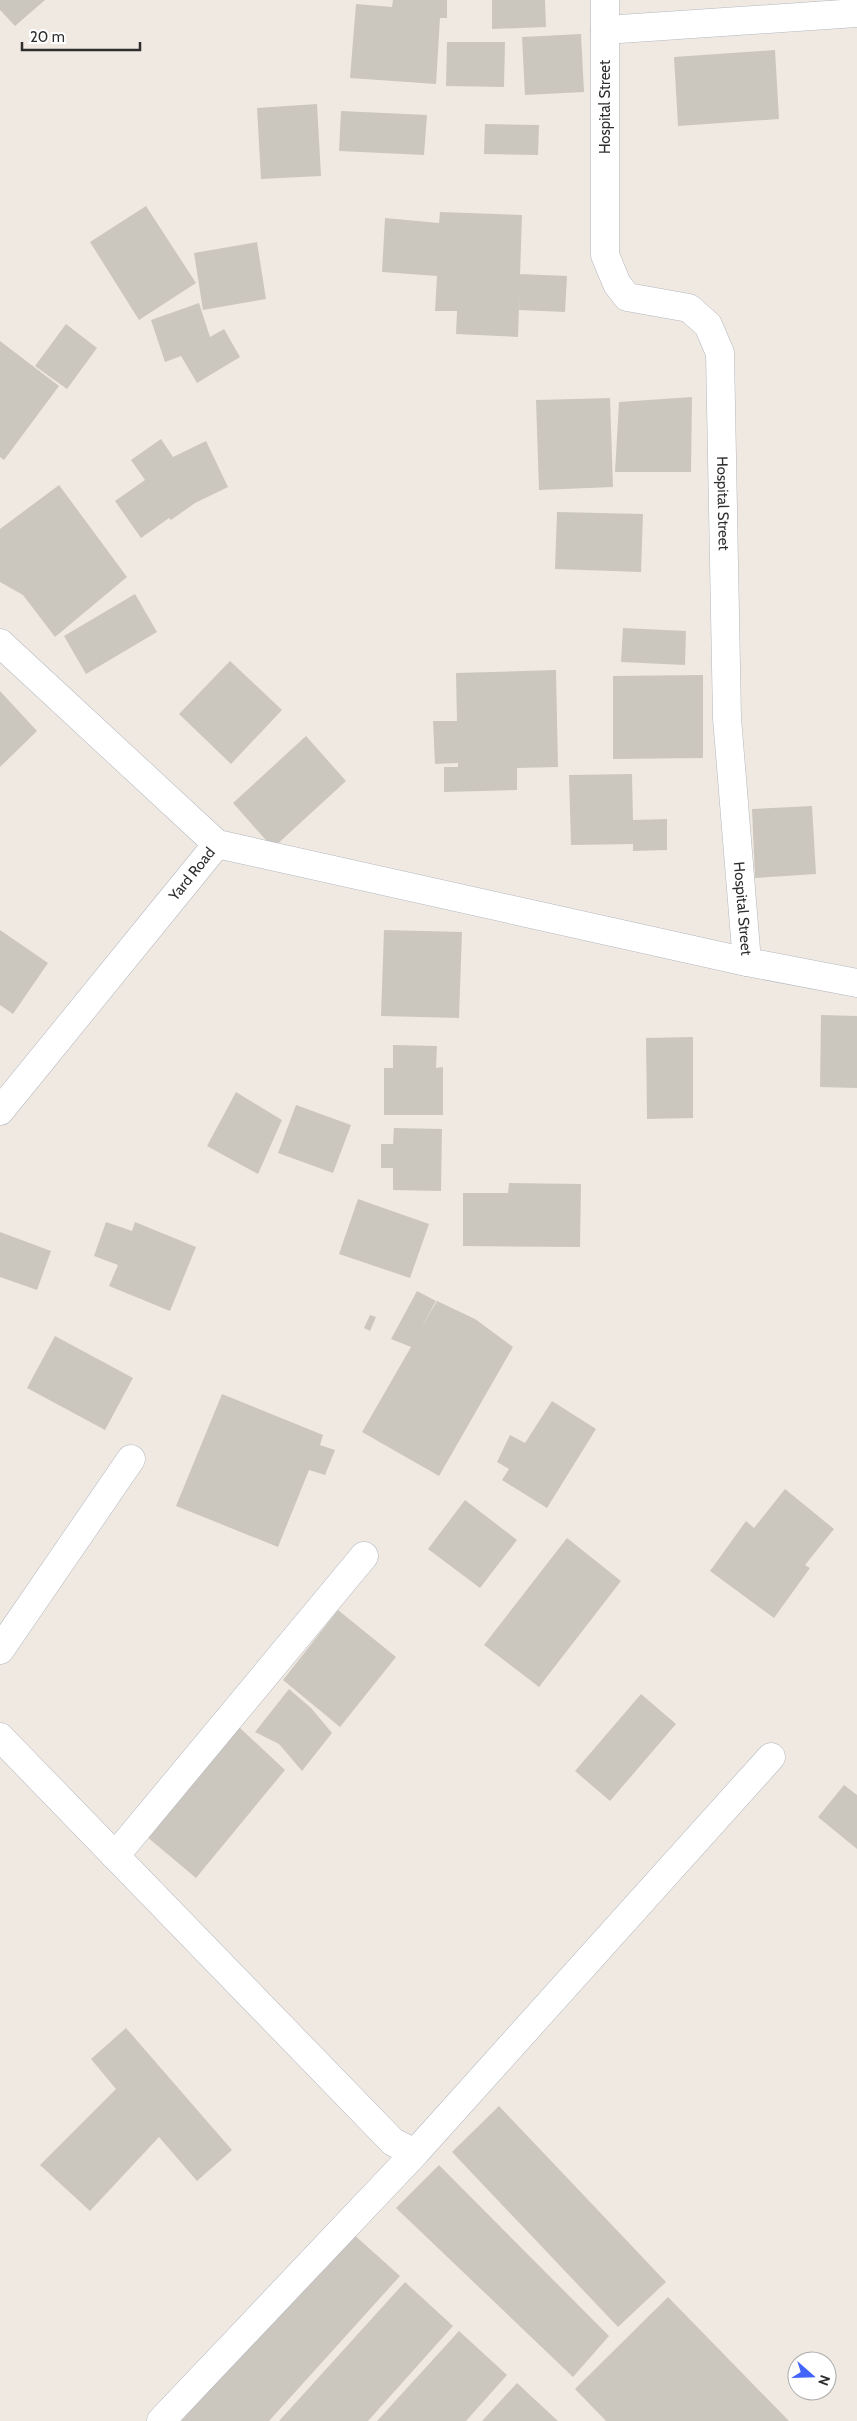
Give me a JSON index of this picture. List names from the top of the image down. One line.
{"streets":{"street":["Hospital Street","Yard Road"]},"scale_bar":"20 m","north":"right"}
